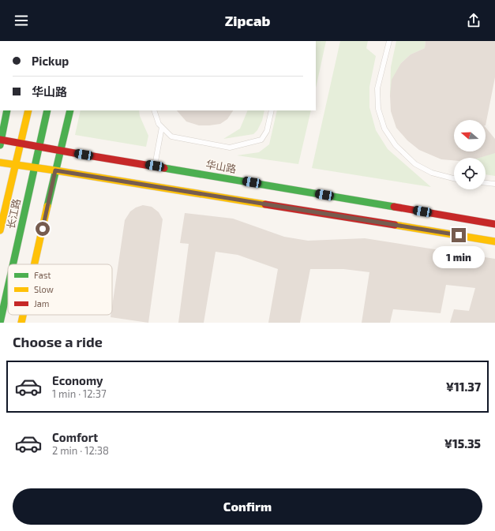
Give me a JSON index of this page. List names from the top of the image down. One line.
{"streets":{"main road":["华山路","长江路"]},"crossings":[["华山路","长江路"]],"legend":["Fast","Slow","Jam"],"north":"left","page":{"header":"Zipcab","banner":["Pickup","华山路"],"bubble":"1 min","heading":"Choose a ride","list":[{"name":"Economy","note":"1 min · 12:37","value":"¥11.37"},{"name":"Comfort","note":"2 min · 12:38","value":"¥15.35"}],"buttons":"Confirm"}}
